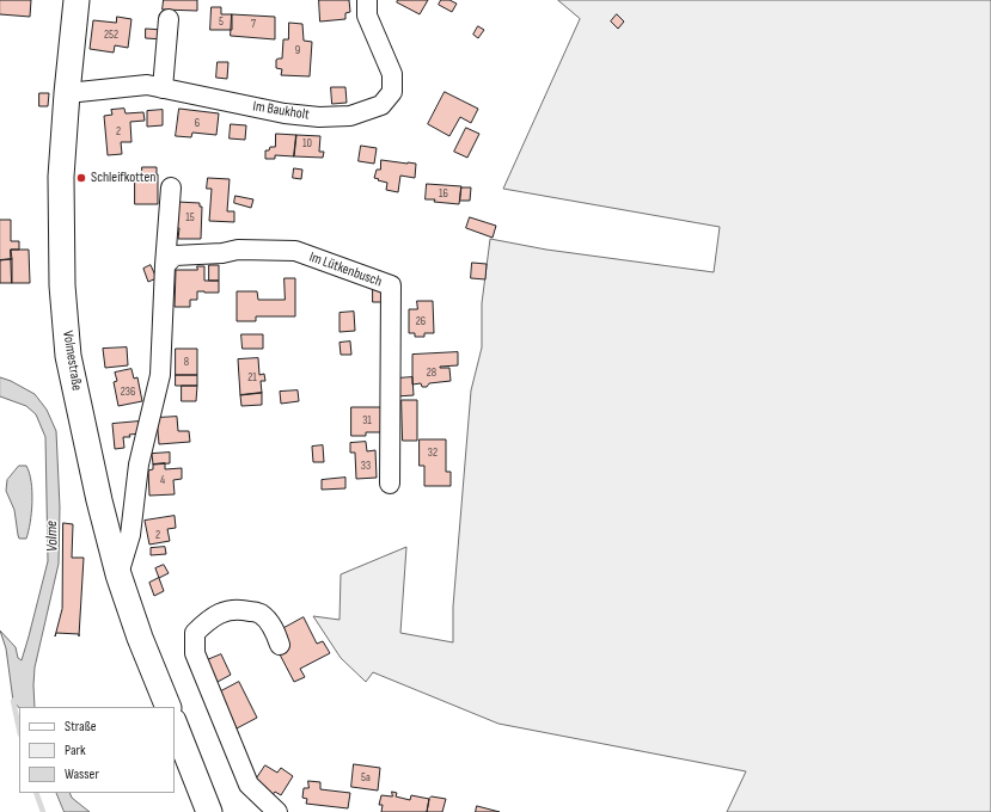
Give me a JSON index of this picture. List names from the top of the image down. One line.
{"streets":{"main road":["Volmestraße"],"street":["Im Baukholt","Im Lütkenbusch"]},"crossings":[["Im Baukholt","Volmestraße"]],"water":["Volme"],"places":["Schleifkotten"],"house_numbers":["5","7","252","9","6","2","10","16","15","26","8","28","21","236","31","32","33","4","2","5a"],"legend":["Straße","Park","Wasser"]}
